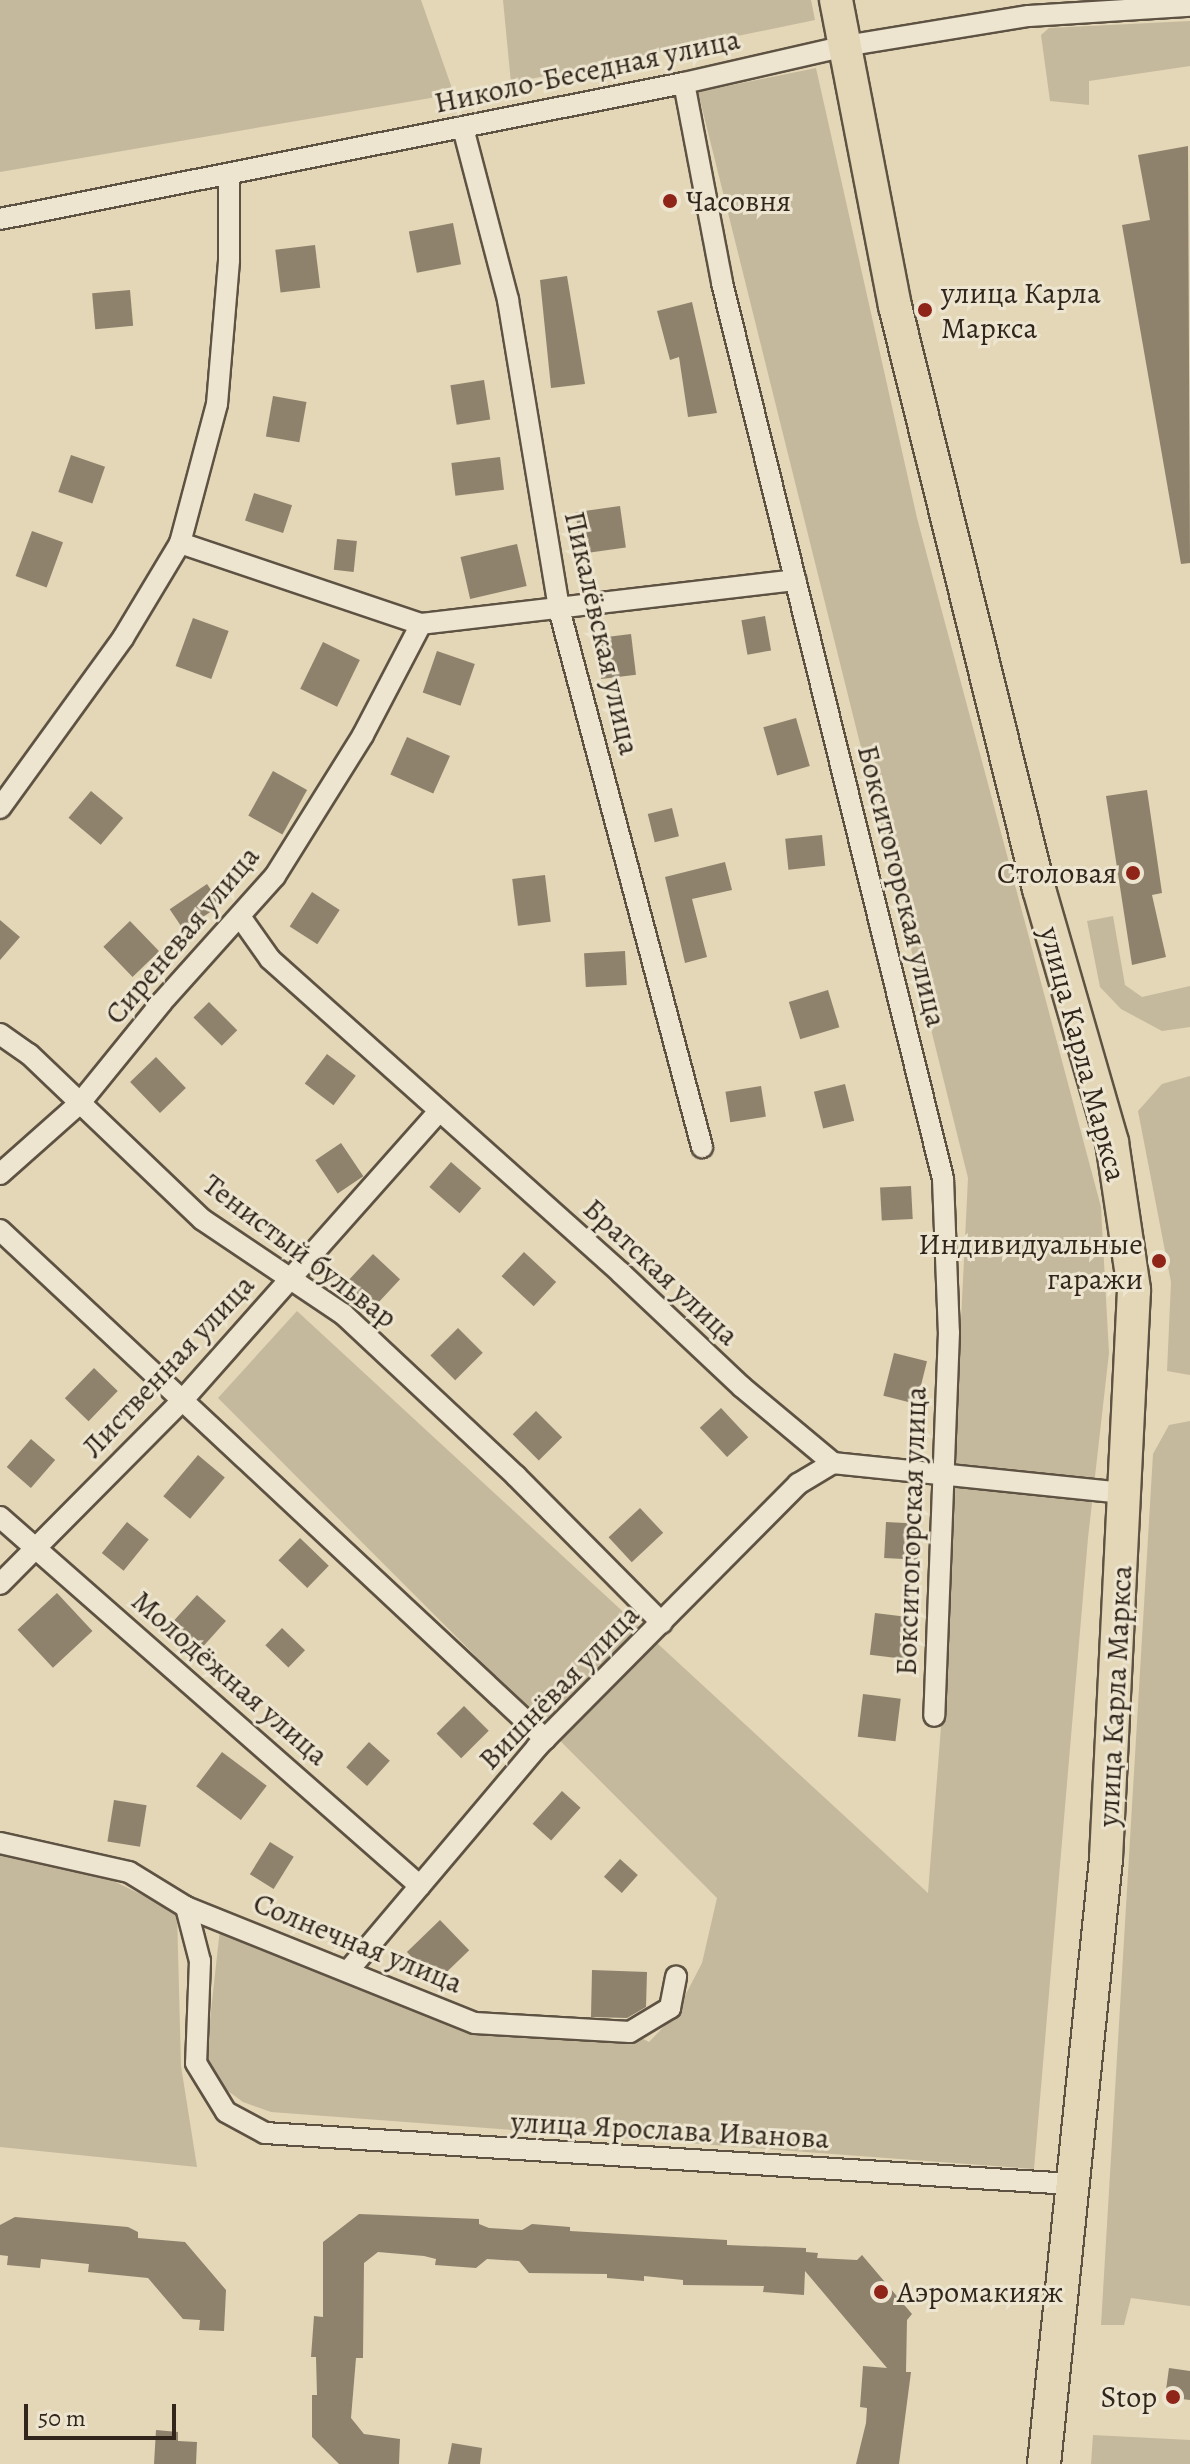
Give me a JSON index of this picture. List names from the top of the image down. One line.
{"streets":{"main road":["улица Карла Маркса"],"street":["Николо-Беседная улица","Пикалёвская улица","Бокситогорская улица","Сиреневая улица","Тенистый бульвар","Братская улица","Лиственная улица","Молодёжная улица","Вишнёвая улица","Солнечная улица","улица Ярослава Иванова"]},"crossings":[["Николо-Беседная улица","Пикалёвская улица"],["Николо-Беседная улица","Бокситогорская улица"],["Николо-Беседная улица","улица Карла Маркса"],["Сиреневая улица","Тенистый бульвар"],["Сиреневая улица","Братская улица"],["улица Карла Маркса","улица Ярослава Иванова"],["Тенистый бульвар","Лиственная улица"],["Тенистый бульвар","Вишнёвая улица"],["Братская улица","Лиственная улица"],["Братская улица","Вишнёвая улица"],["Лиственная улица","Молодёжная улица"],["Молодёжная улица","Вишнёвая улица"],["Вишнёвая улица","Солнечная улица"],["Солнечная улица","улица Ярослава Иванова"]],"places":["Часовня","улица Карла Маркса","Столовая","Индивидуальные гаражи","Аэромакияж","Stop"],"scale_bar":"50 m"}
